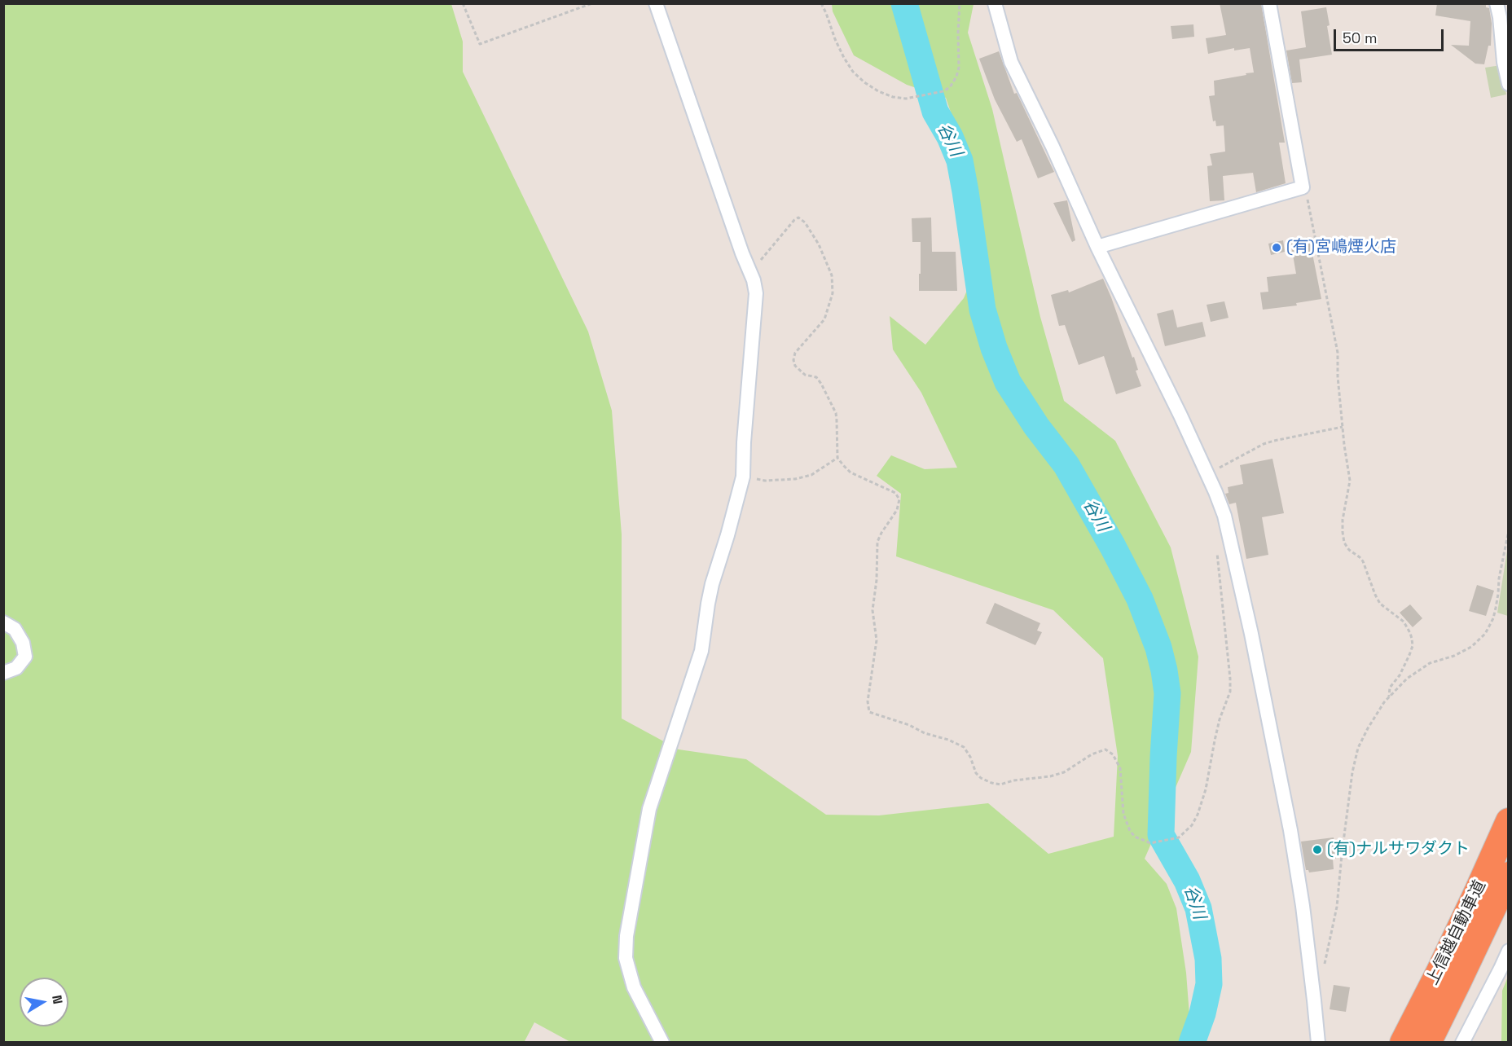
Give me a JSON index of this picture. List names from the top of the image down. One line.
{"streets":{"highway":["上信越自動車道"]},"water":["谷川"],"places":["(有)宮嶋煙火店","(有)ナルサワダクト"],"scale_bar":"50 m","north":"right"}
